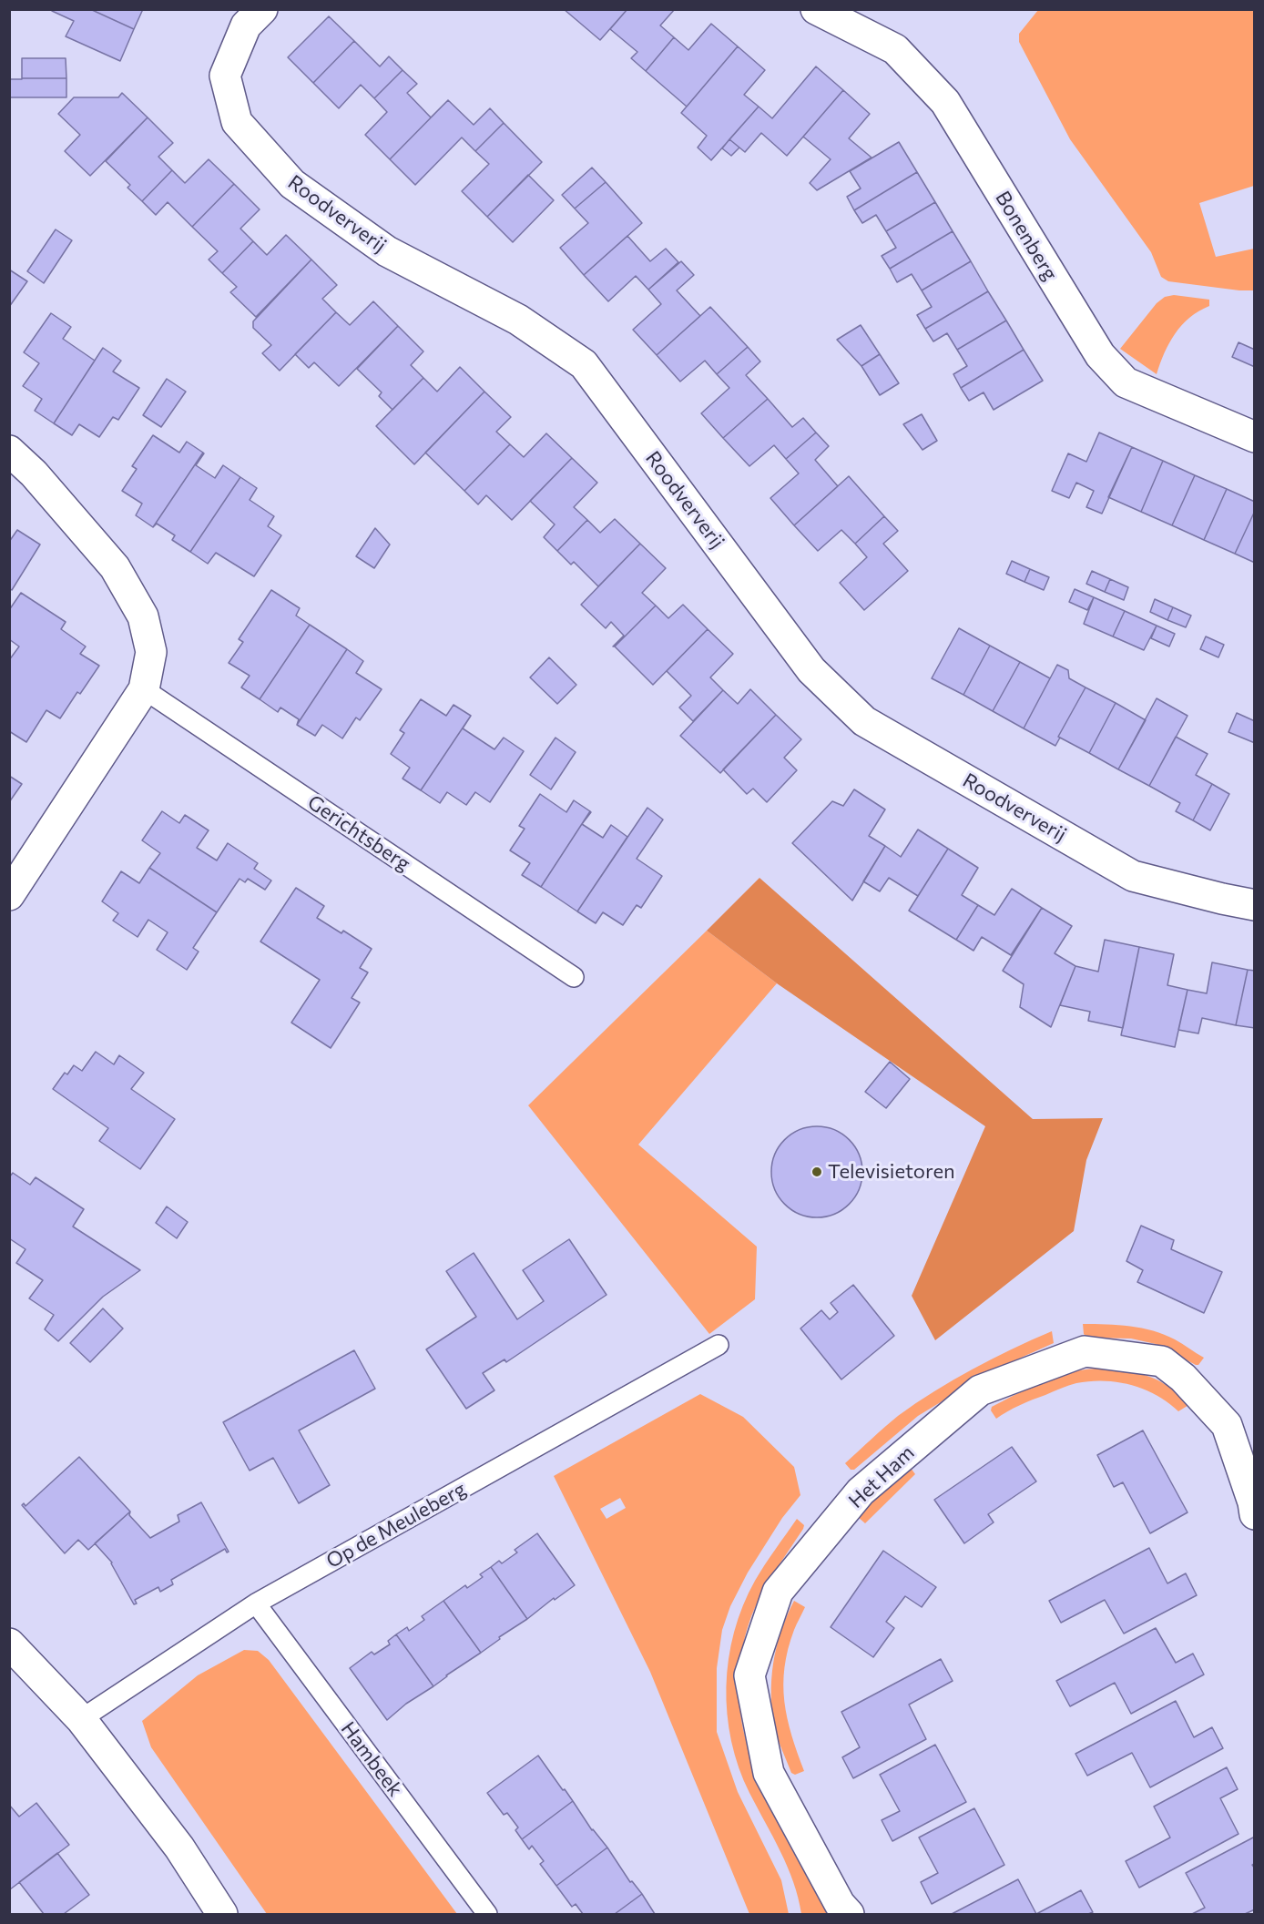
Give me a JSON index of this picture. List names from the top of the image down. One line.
{"streets":{"street":["Roodververij","Bonenberg","Het Ham"],"lane":["Gerichtsberg","Op de Meuleberg","Hambeek"]},"crossings":[["Op de Meuleberg","Hambeek"]],"places":["Televisietoren"]}
